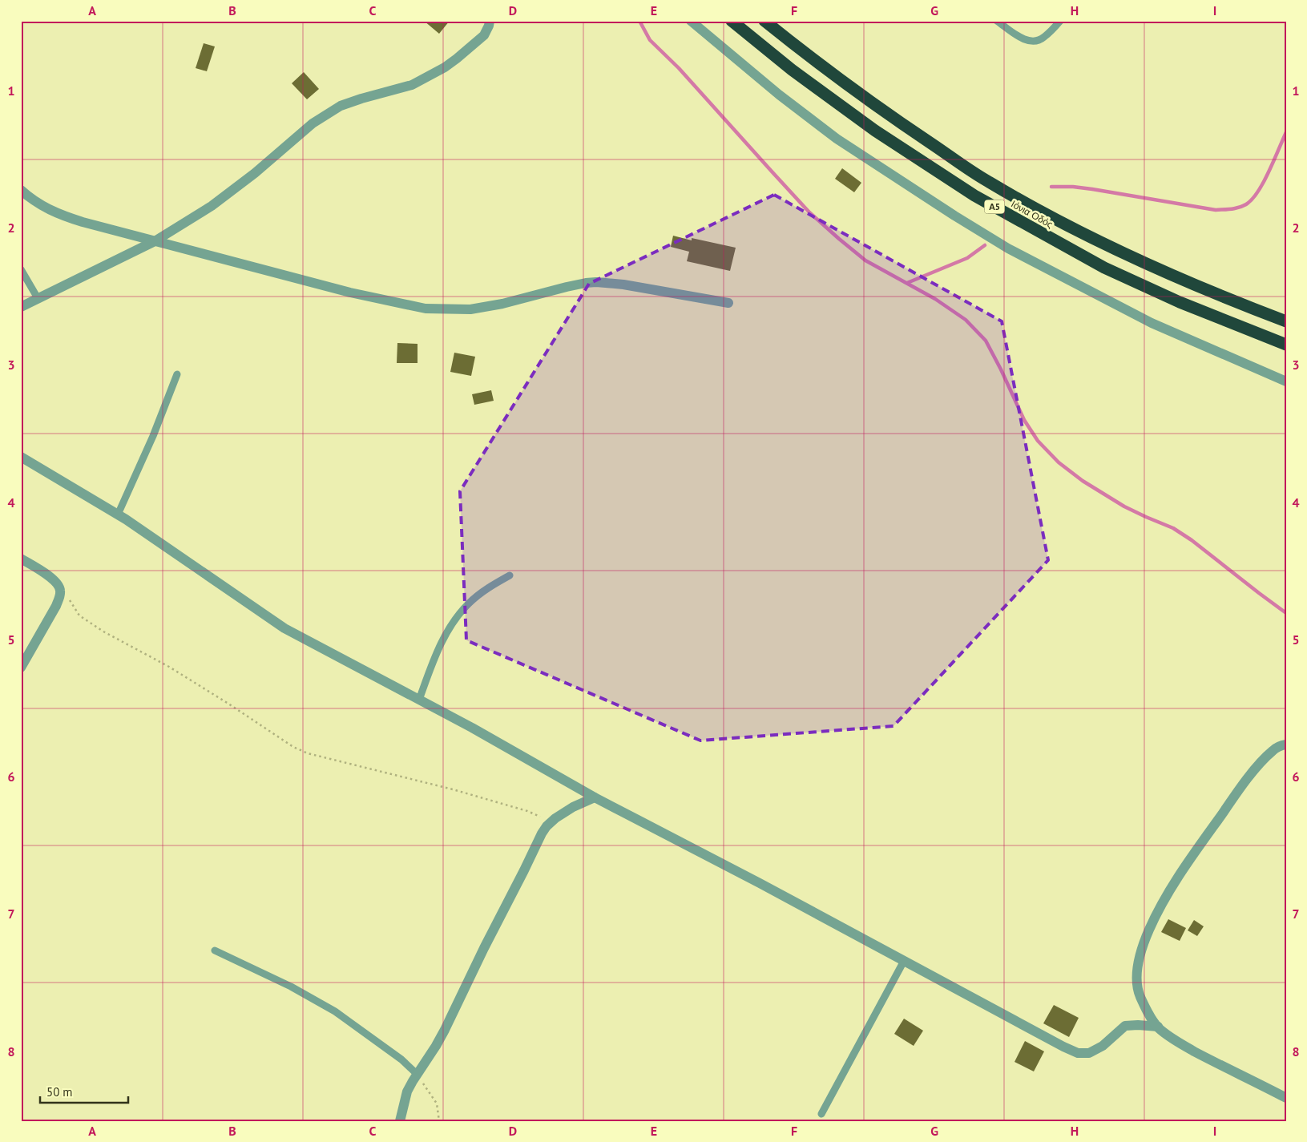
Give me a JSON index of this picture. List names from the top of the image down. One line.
{"streets":{"highway":["Α5","Ιόνια Οδός"]},"scale_bar":"50 m","grid":{"columns":["A","B","C","D","E","F","G","H","I"],"rows":["1","2","3","4","5","6","7","8"]}}
